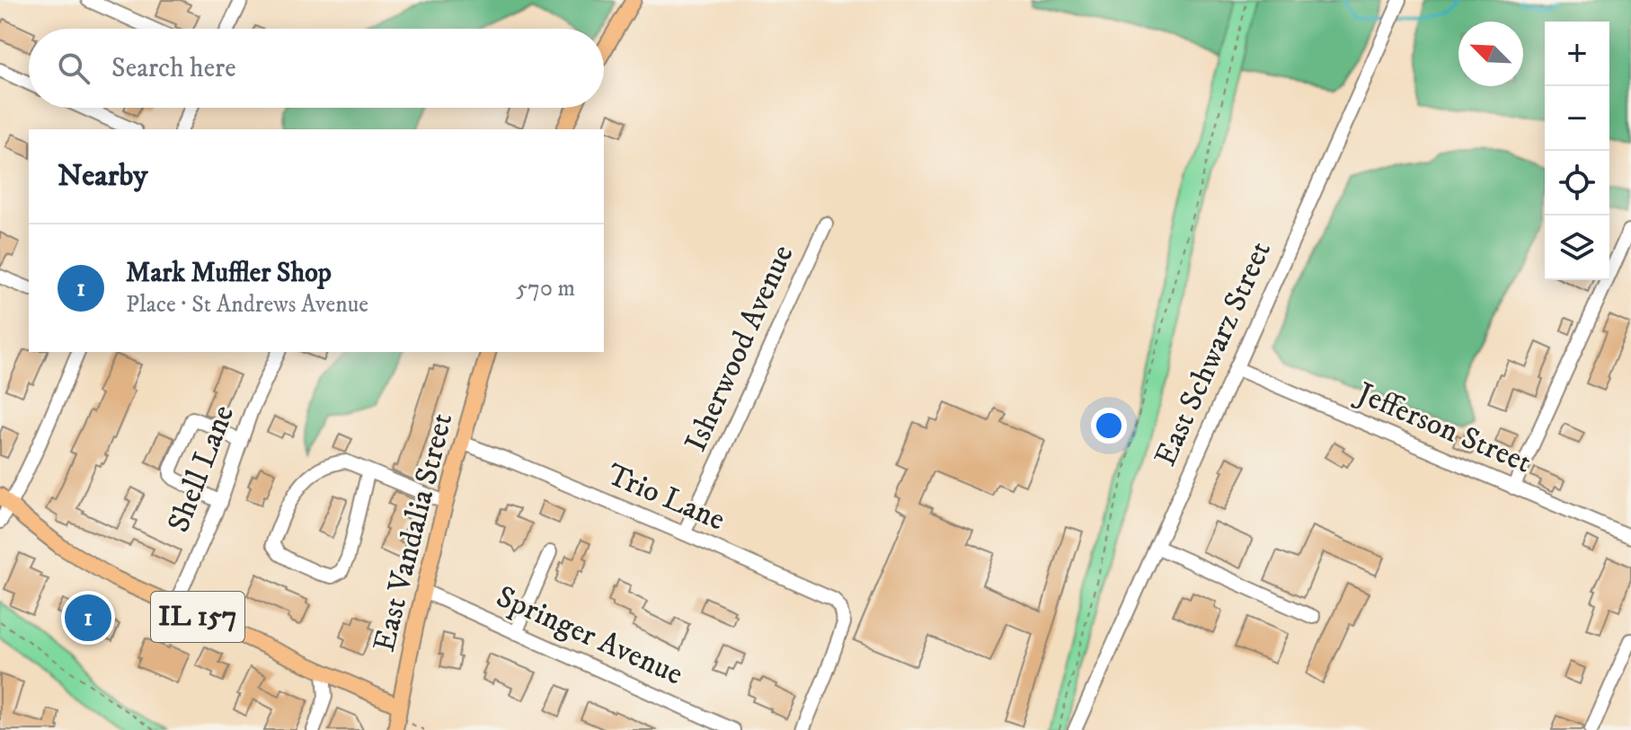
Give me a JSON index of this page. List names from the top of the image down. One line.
{"streets":{"main road":["East Vandalia Street","IL 157"],"street":["Isherwood Avenue","East Schwarz Street","Jefferson Street","Shell Lane","Trio Lane","Springer Avenue"]},"crossings":[["Isherwood Avenue","Trio Lane"],["East Schwarz Street","Jefferson Street"],["Shell Lane","IL 157"],["Trio Lane","East Vandalia Street"],["East Vandalia Street","IL 157"],["East Vandalia Street","Springer Avenue"]],"north":"top left","page":{"map_buttons":["+","−"],"search":"Search here","heading":"Nearby","list":[{"mark":"1","name":"Mark Muffler Shop","note":"Place · St Andrews Avenue","value":"570 m"}],"pins":"1"}}
